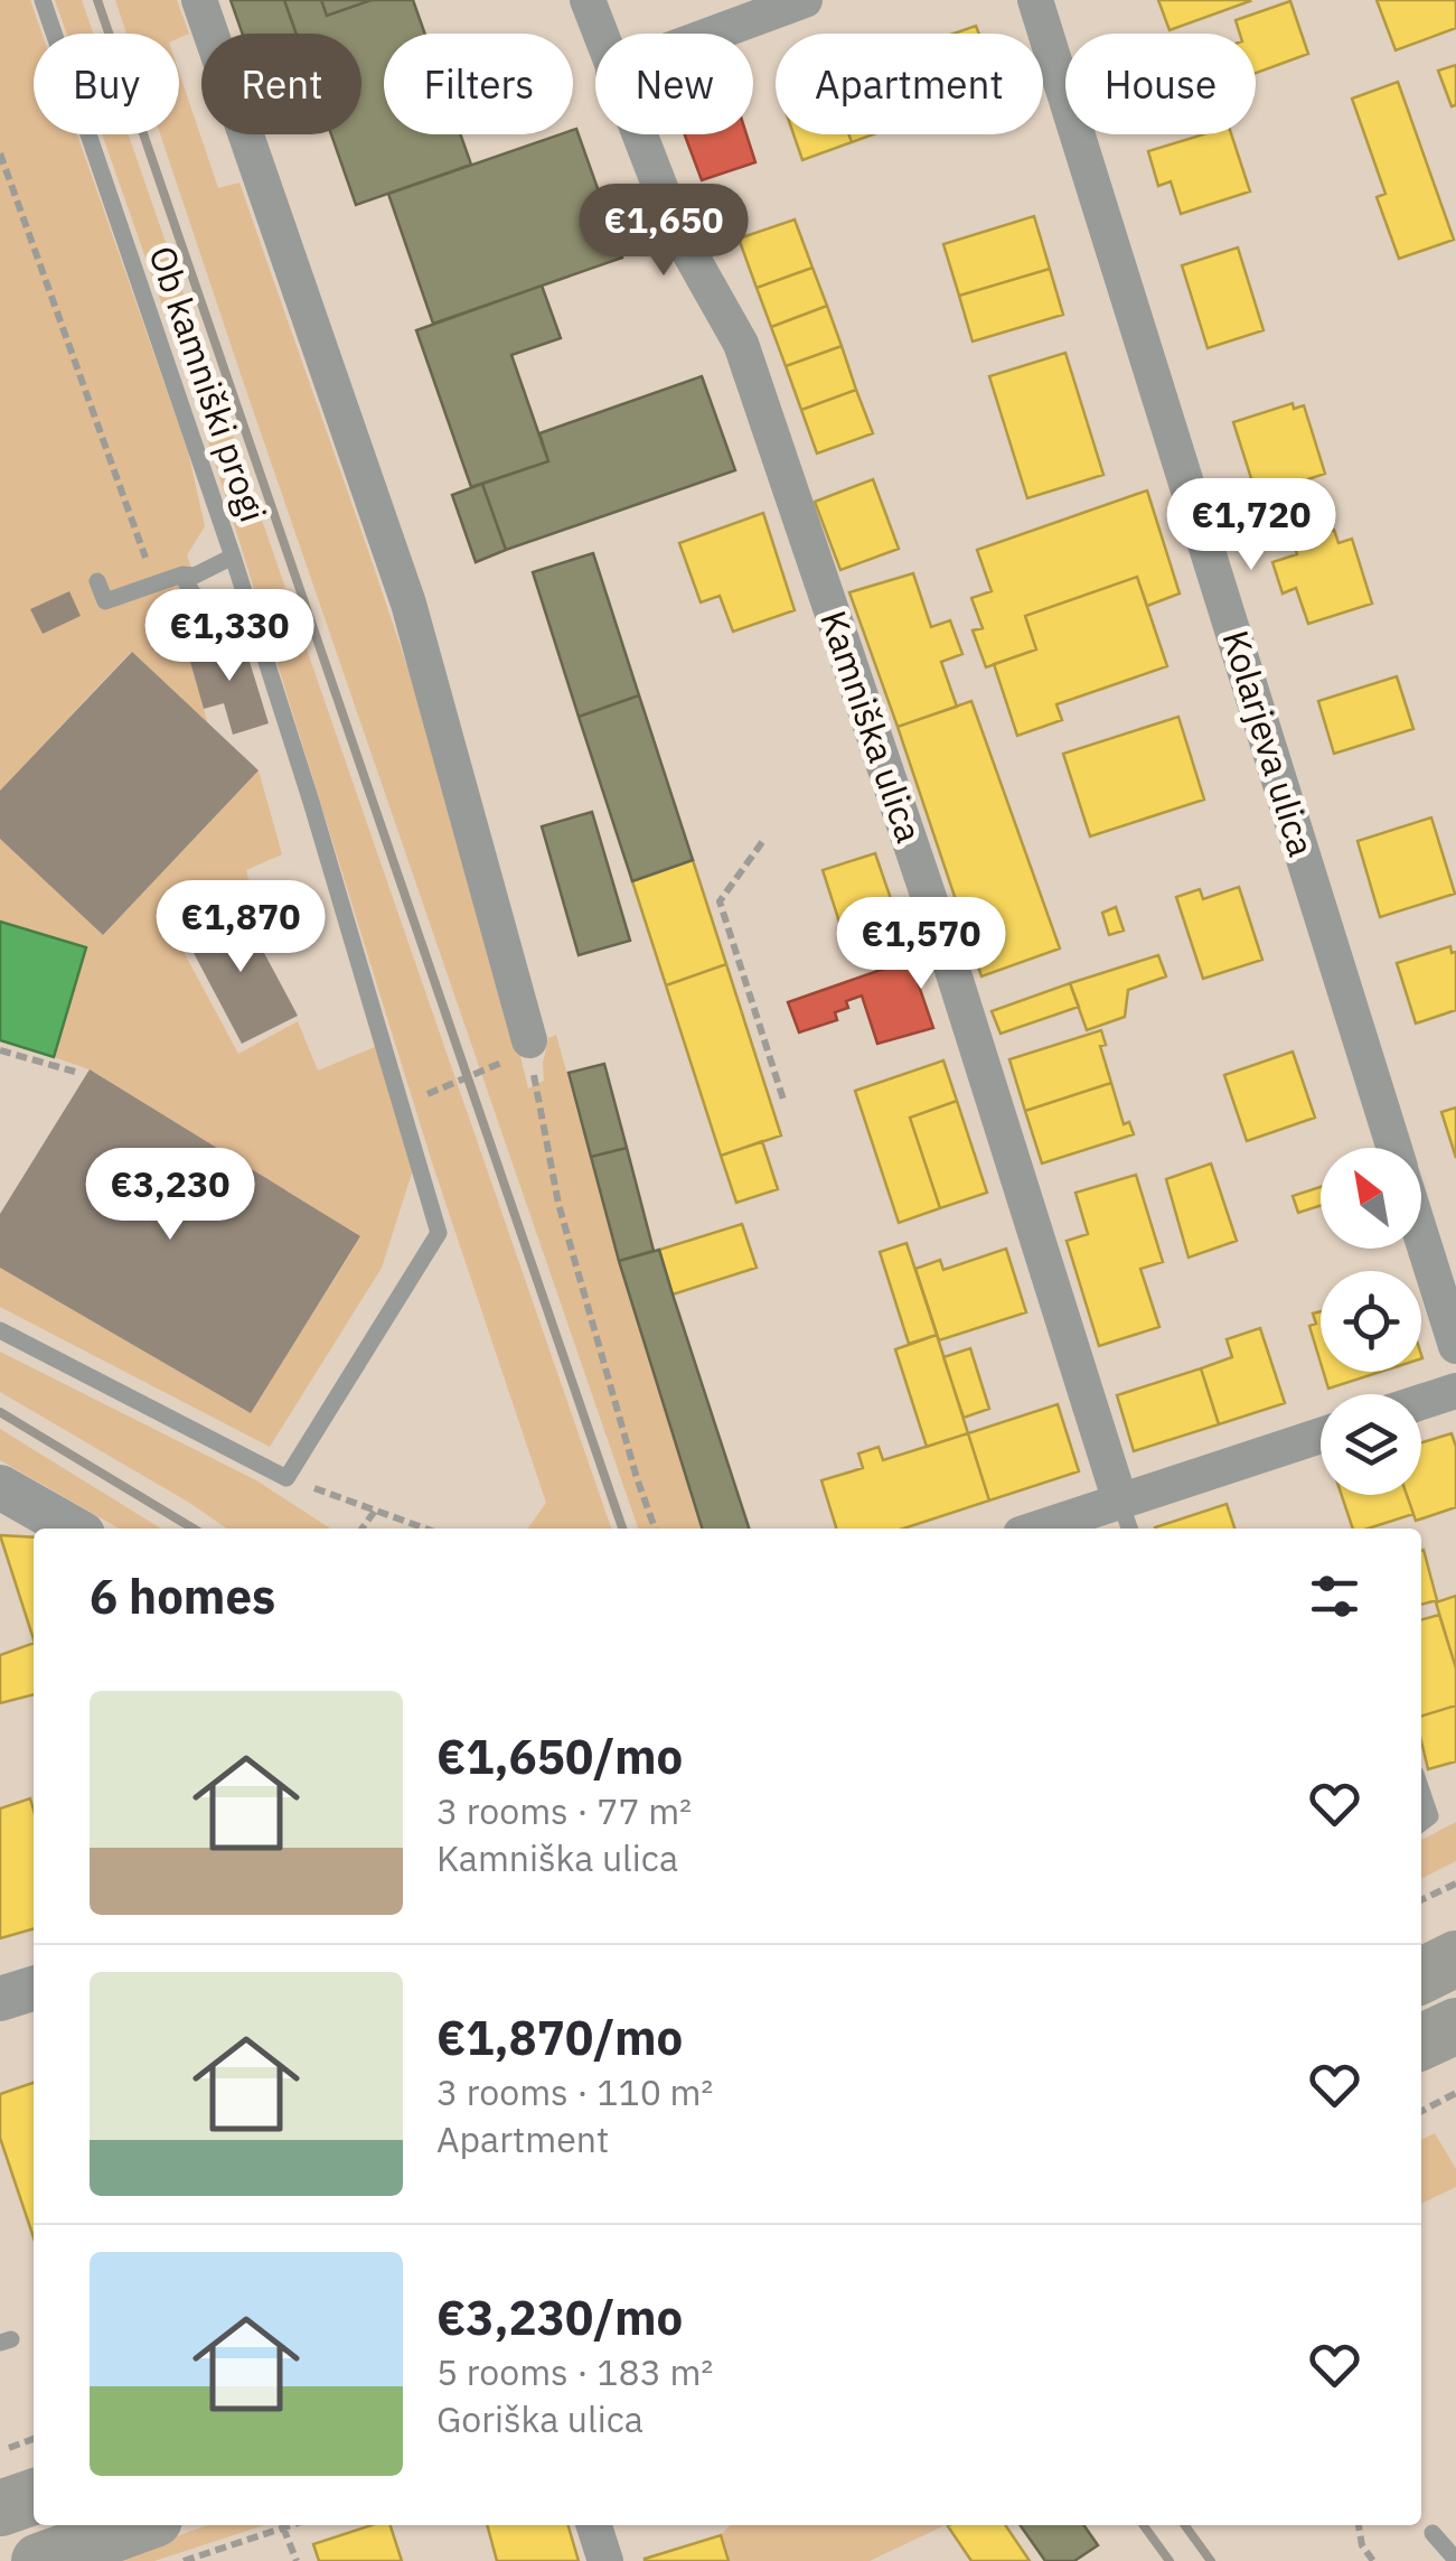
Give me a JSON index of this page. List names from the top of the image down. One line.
{"streets":{"street":["Kamniška ulica","Kolarjeva ulica"],"lane":["Ob kamniški progi"]},"north":"top left","page":{"chip":["Buy","Rent","Filters","New","Apartment","House"],"price":["€1,650","€1,720","€1,330","€1,870","€1,570","€3,230"],"heading":"6 homes","list":[{"name":"€1,650/mo","note":"3 rooms · 77 m² · Kamniška ulica"},{"name":"€1,870/mo","note":"3 rooms · 110 m² · Apartment"},{"name":"€3,230/mo","note":"5 rooms · 183 m² · Goriška ulica"}]}}
